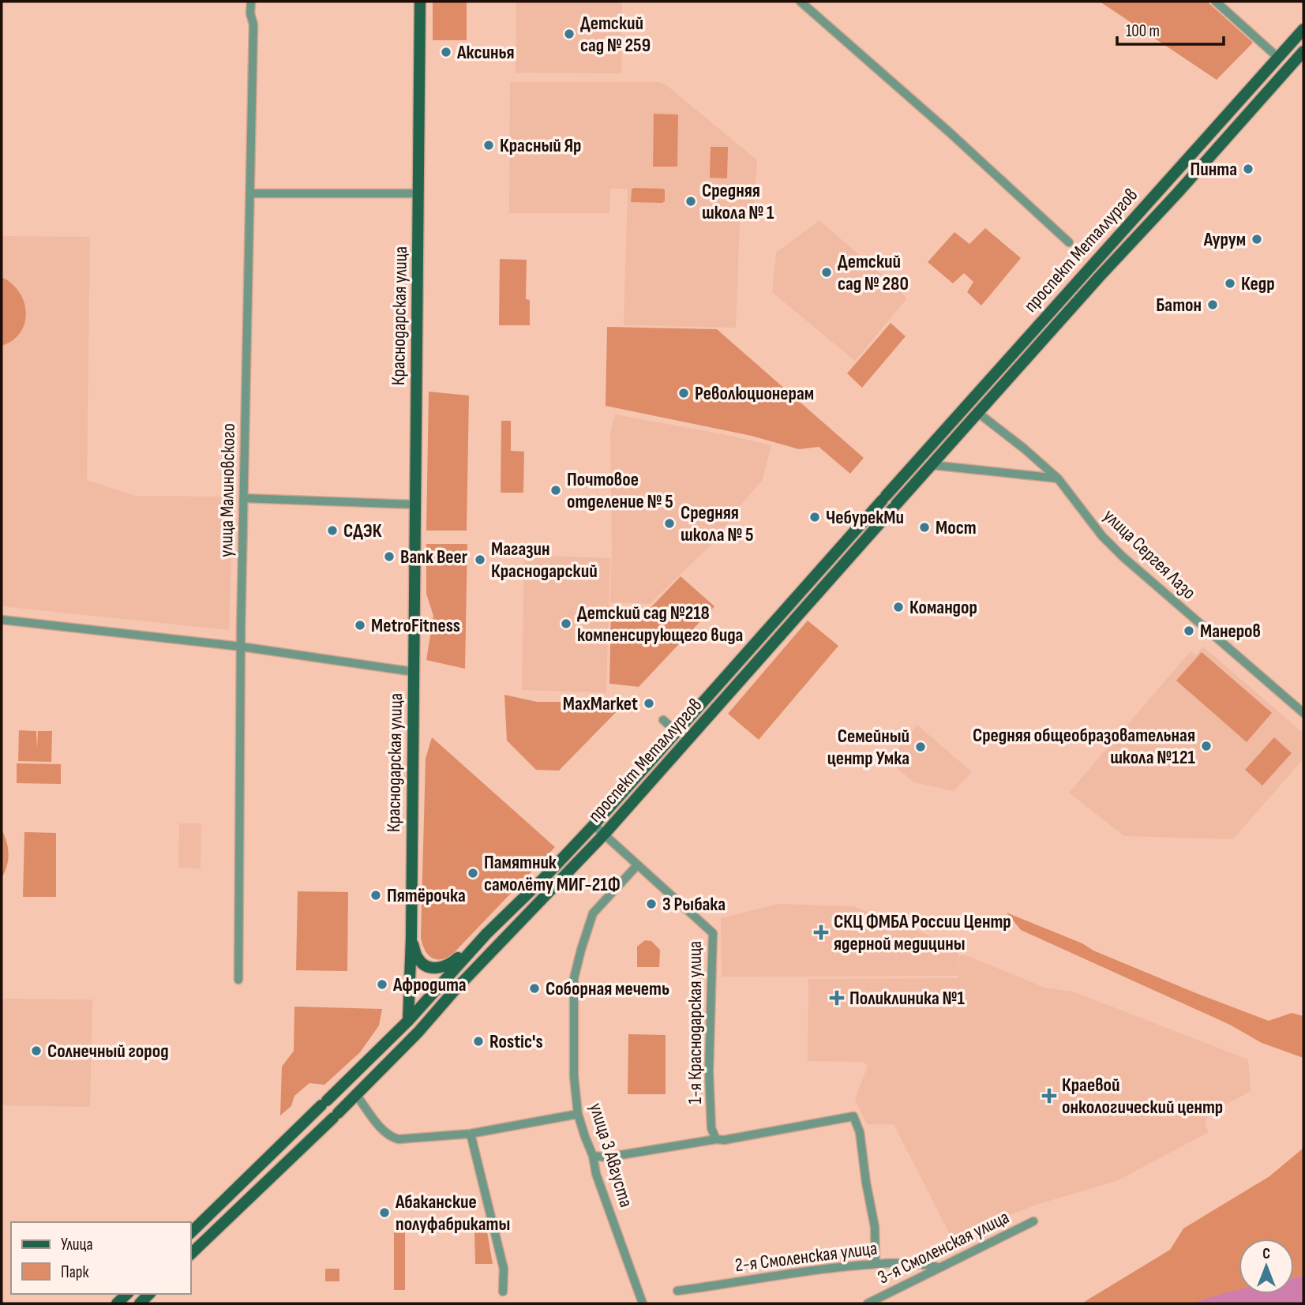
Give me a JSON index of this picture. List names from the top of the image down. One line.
{"streets":{"main road":["проспект Металлургов","Краснодарская улица"],"street":["улица Малиновского","улица Сергея Лазо","1-я Краснодарская улица","улица 3 Августа","3-я Смоленская улица","2-я Смоленская улица"]},"crossings":[["проспект Металлургов","Краснодарская улица"],["проспект Металлургов","улица Сергея Лазо"],["проспект Металлургов","1-я Краснодарская улица"],["1-я Краснодарская улица","улица 3 Августа"],["3-я Смоленская улица","2-я Смоленская улица"]],"places":{"other":["Детский сад № 259","Аксинья","Красный Яр","Пинта","Средняя школа № 1","Аурум","Детский сад № 280","Кедр","Батон","Революционерам","Почтовое отделение № 5","ЧебурекМи","Средняя школа № 5","Мост","СДЭК","Bank Beer","Магазин Краснодарский","Командор","Детский сад №218 компенсирующего вида","MetroFitness","Манеров","MaxMarket","Средняя общеобразовательная школа №121","Семейный центр Умка","Памятник самолёту МИГ-21Ф","Пятёрочка","3 Рыбака","Афродита","Соборная мечеть","Rostic's","Солнечный город","Абаканские полуфабрикаты"],"health":["СКЦ ФМБА России Центр ядерной медицины","Поликлиника №1","Краевой онкологический центр"]},"legend":["Улица","Парк"],"scale_bar":"100 m","north":"top"}
